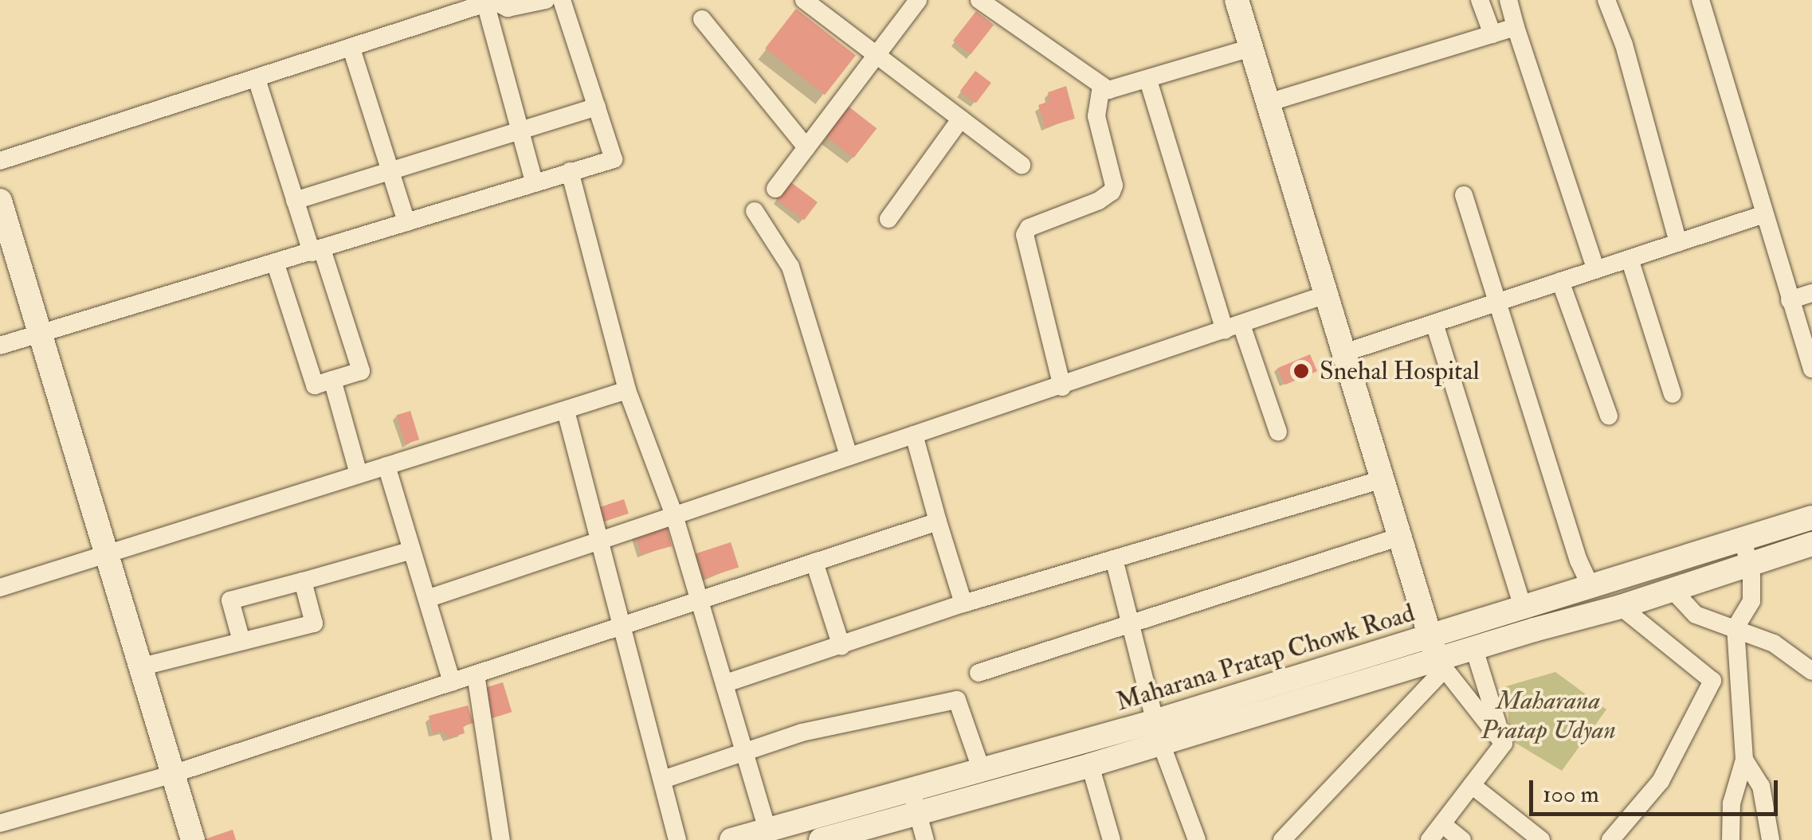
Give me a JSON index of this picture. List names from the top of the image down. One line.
{"streets":{"main road":["Maharana Pratap Chowk Road"]},"parks":["Maharana Pratap Udyan"],"places":["Snehal Hospital"],"scale_bar":"100 m"}
